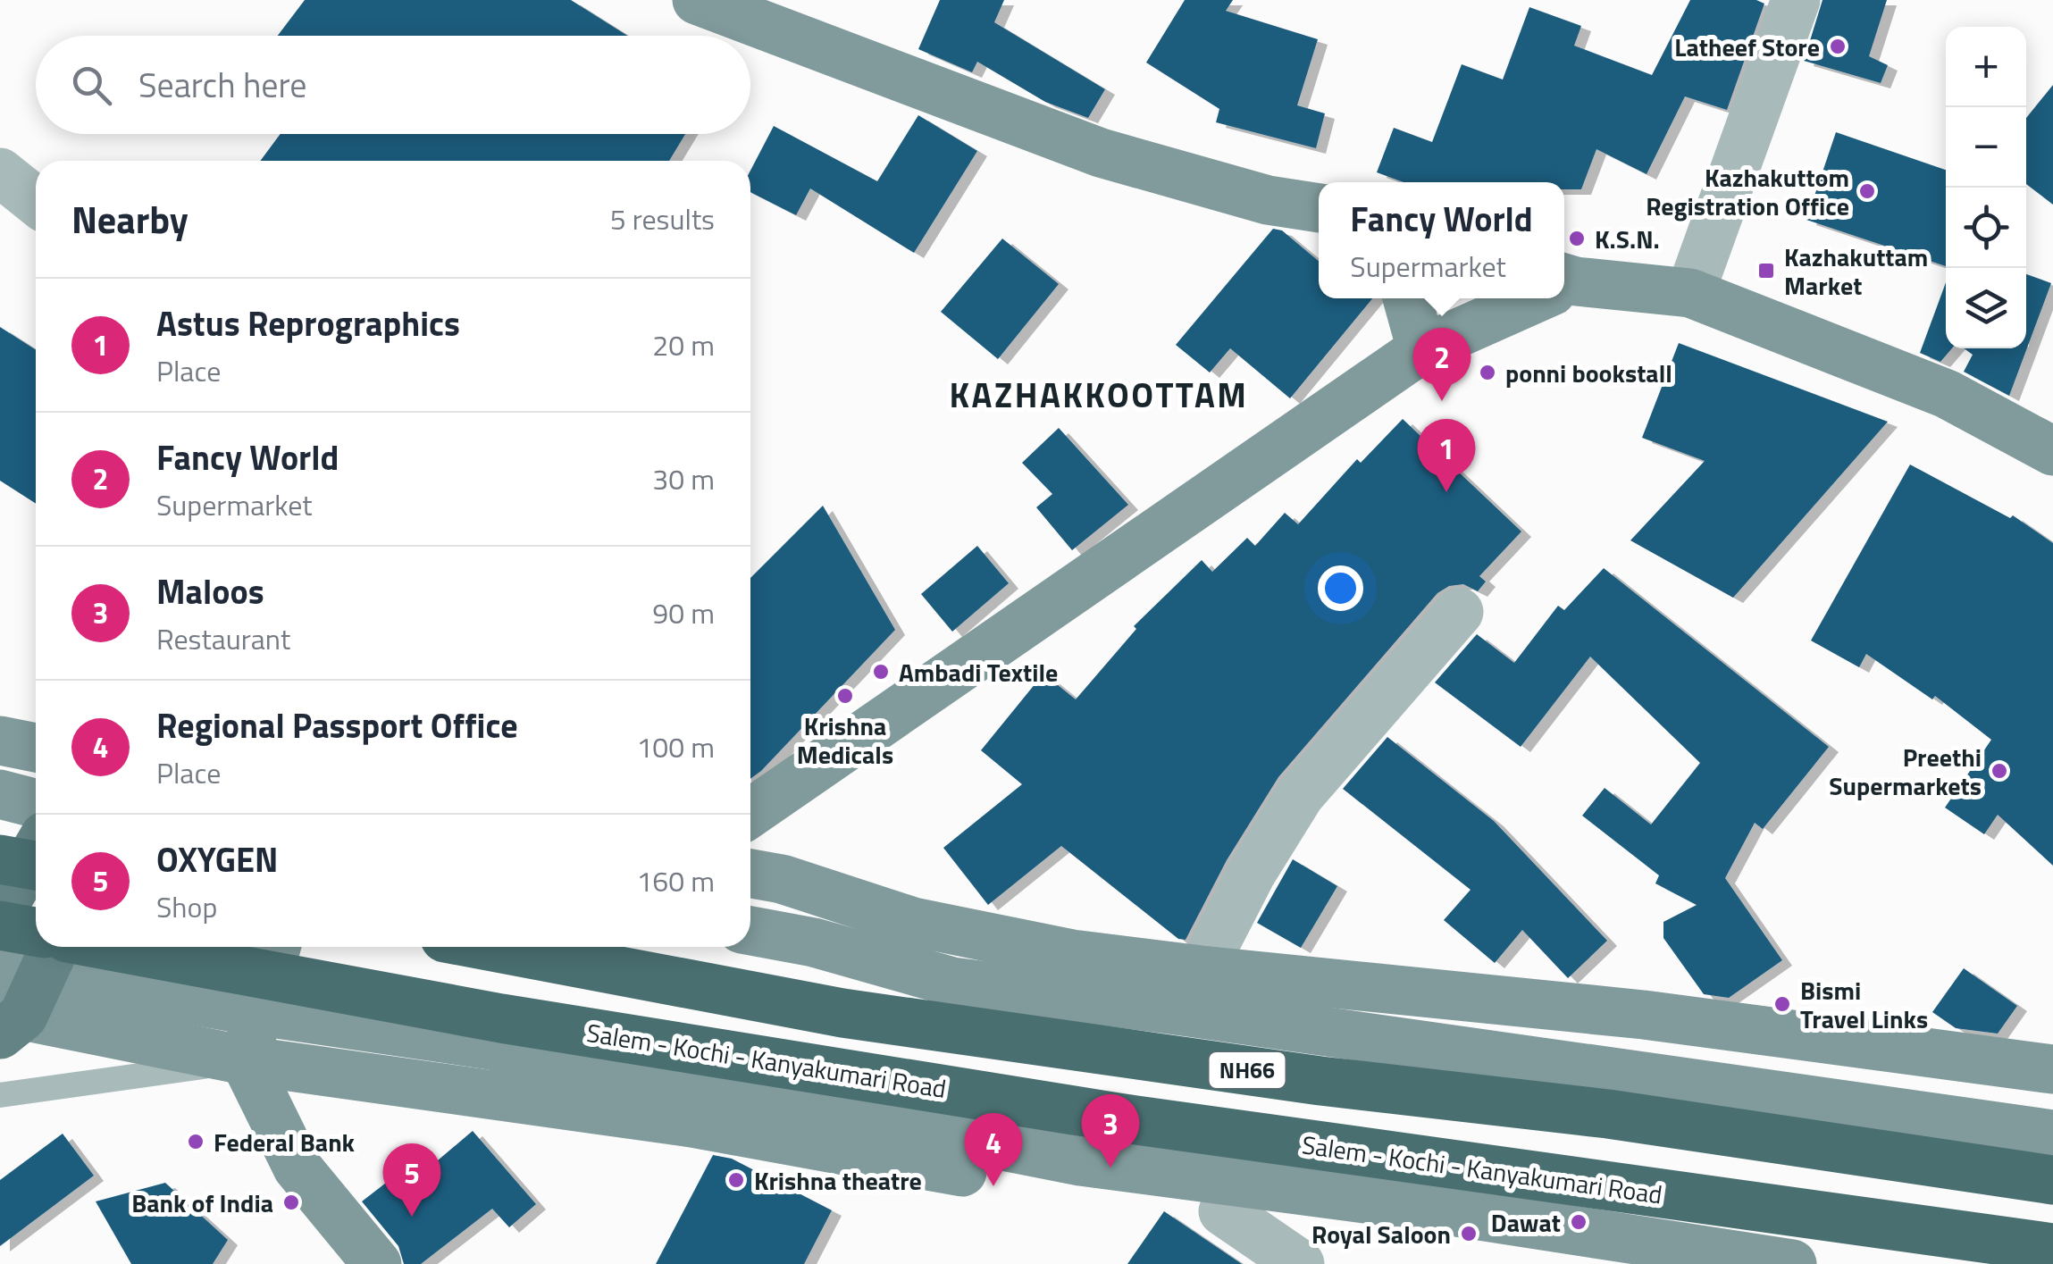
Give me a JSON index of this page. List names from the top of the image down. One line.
{"streets":{"highway":["Salem - Kochi - Kanyakumari Road","NH66"]},"districts":["KAZHAKKOOTTAM"],"places":{"other":["Latheef Store","Kazhakuttom Registration Office","K.S.N.","ponni bookstall","Ambadi Textile","Krishna Medicals","Preethi Supermarkets","Bismi Travel Links","Federal Bank","Krishna theatre","Bank of India","Dawat","Royal Saloon"],"transit":["Kazhakuttam Market"]},"page":{"map_buttons":["+","−"],"search":"Search here","heading":["Nearby","5 results"],"popup":["Fancy World","Supermarket"],"list":[{"mark":"1","name":"Astus Reprographics","note":"Place","value":"20 m"},{"mark":"2","name":"Fancy World","note":"Supermarket","value":"30 m"},{"mark":"3","name":"Maloos","note":"Restaurant","value":"90 m"},{"mark":"4","name":"Regional Passport Office","note":"Place","value":"100 m"},{"mark":"5","name":"OXYGEN","note":"Shop","value":"160 m"}],"pins":["2","1","3","4","5"]}}
